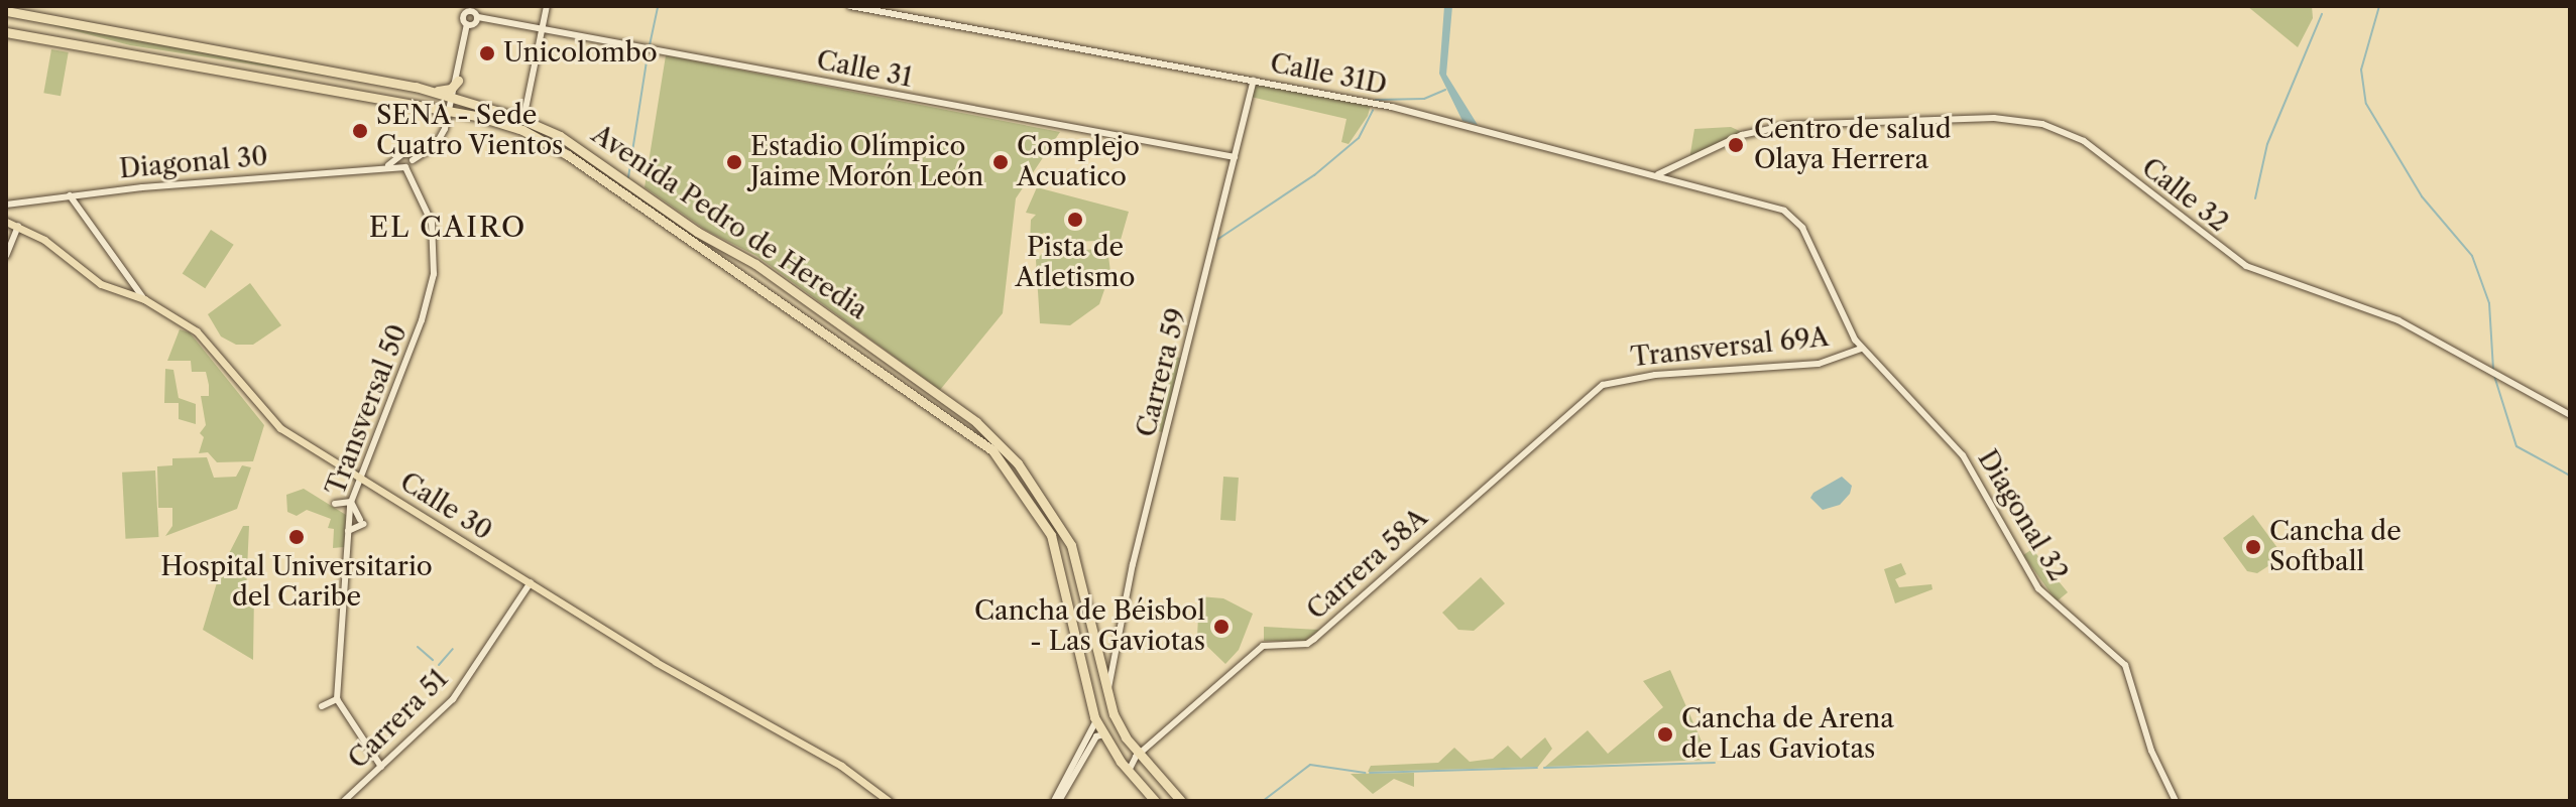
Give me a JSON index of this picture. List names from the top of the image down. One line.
{"streets":{"highway":["Avenida Pedro de Heredia"],"main road":["Calle 30"],"street":["Calle 31","Calle 31D","Diagonal 30","Calle 32","Transversal 69A","Carrera 59","Transversal 50","Diagonal 32","Carrera 58A","Carrera 51"]},"crossings":[["Calle 31","Carrera 59"],["Calle 31D","Calle 32"],["Calle 31D","Carrera 59"],["Calle 31D","Diagonal 32"],["Diagonal 30","Transversal 50"],["Avenida Pedro de Heredia","Carrera 59"],["Transversal 69A","Diagonal 32"],["Transversal 69A","Carrera 58A"],["Transversal 50","Calle 30"],["Transversal 50","Carrera 51"],["Calle 30","Carrera 51"]],"districts":["EL CAIRO"],"places":["Unicolombo","SENA - Sede Cuatro Vientos","Centro de salud Olaya Herrera","Estadio Olímpico Jaime Morón León","Complejo Acuatico","Pista de Atletismo","Hospital Universitario del Caribe","Cancha de Softball","Cancha de Béisbol - Las Gaviotas","Cancha de Arena de Las Gaviotas"]}
